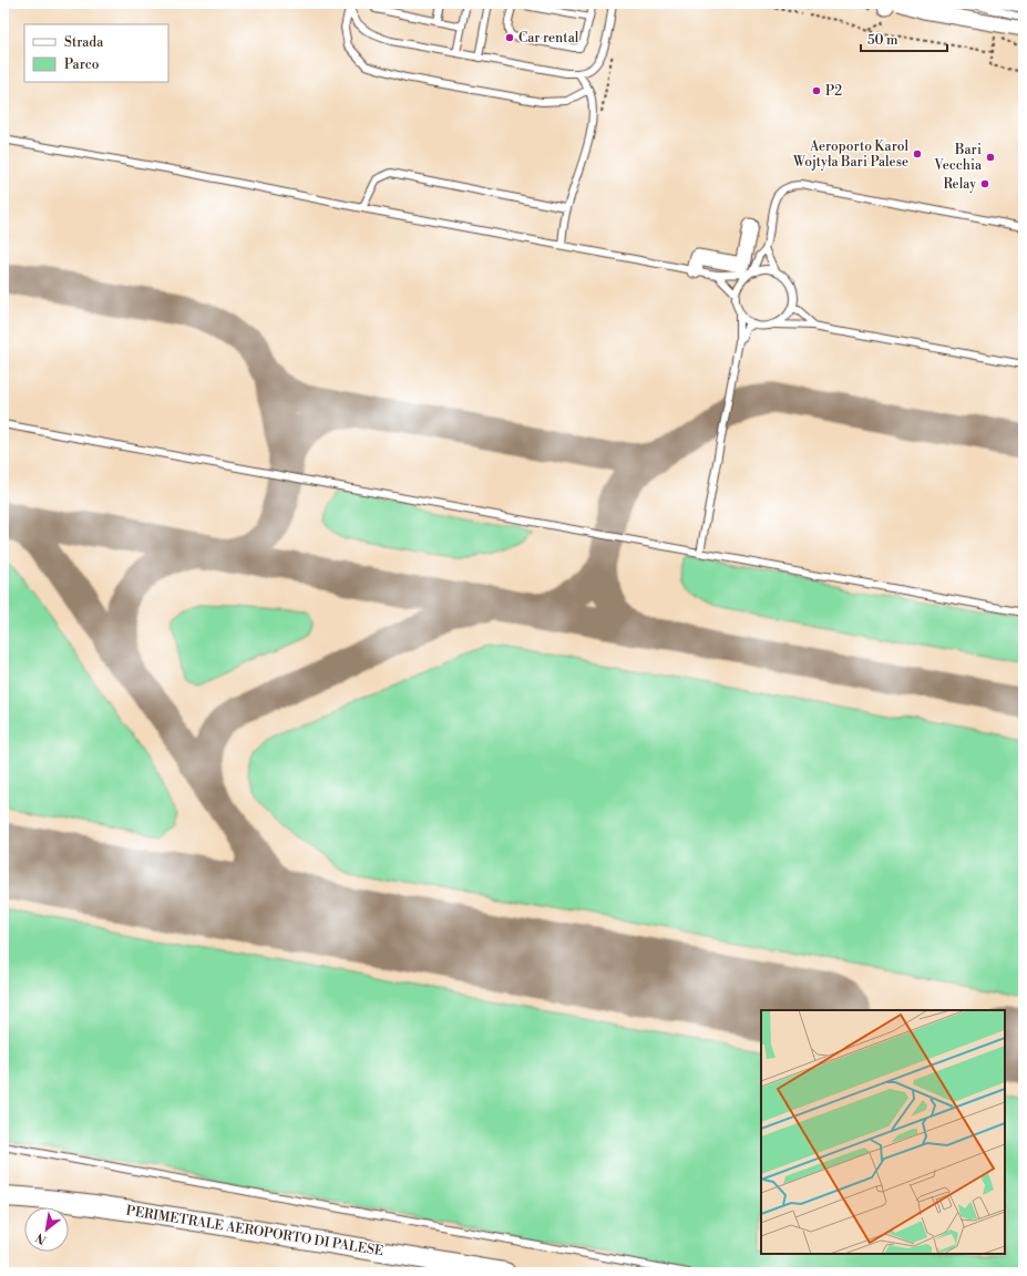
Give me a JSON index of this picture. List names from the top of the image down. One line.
{"streets":{"street":["PERIMETRALE AEROPORTO DI PALESE"]},"places":["Car rental","P2","Aeroporto Karol Wojtyła Bari Palese","Bari Vecchia","Relay"],"legend":["Strada","Parco"],"scale_bar":"50 m","north":"bottom left"}
